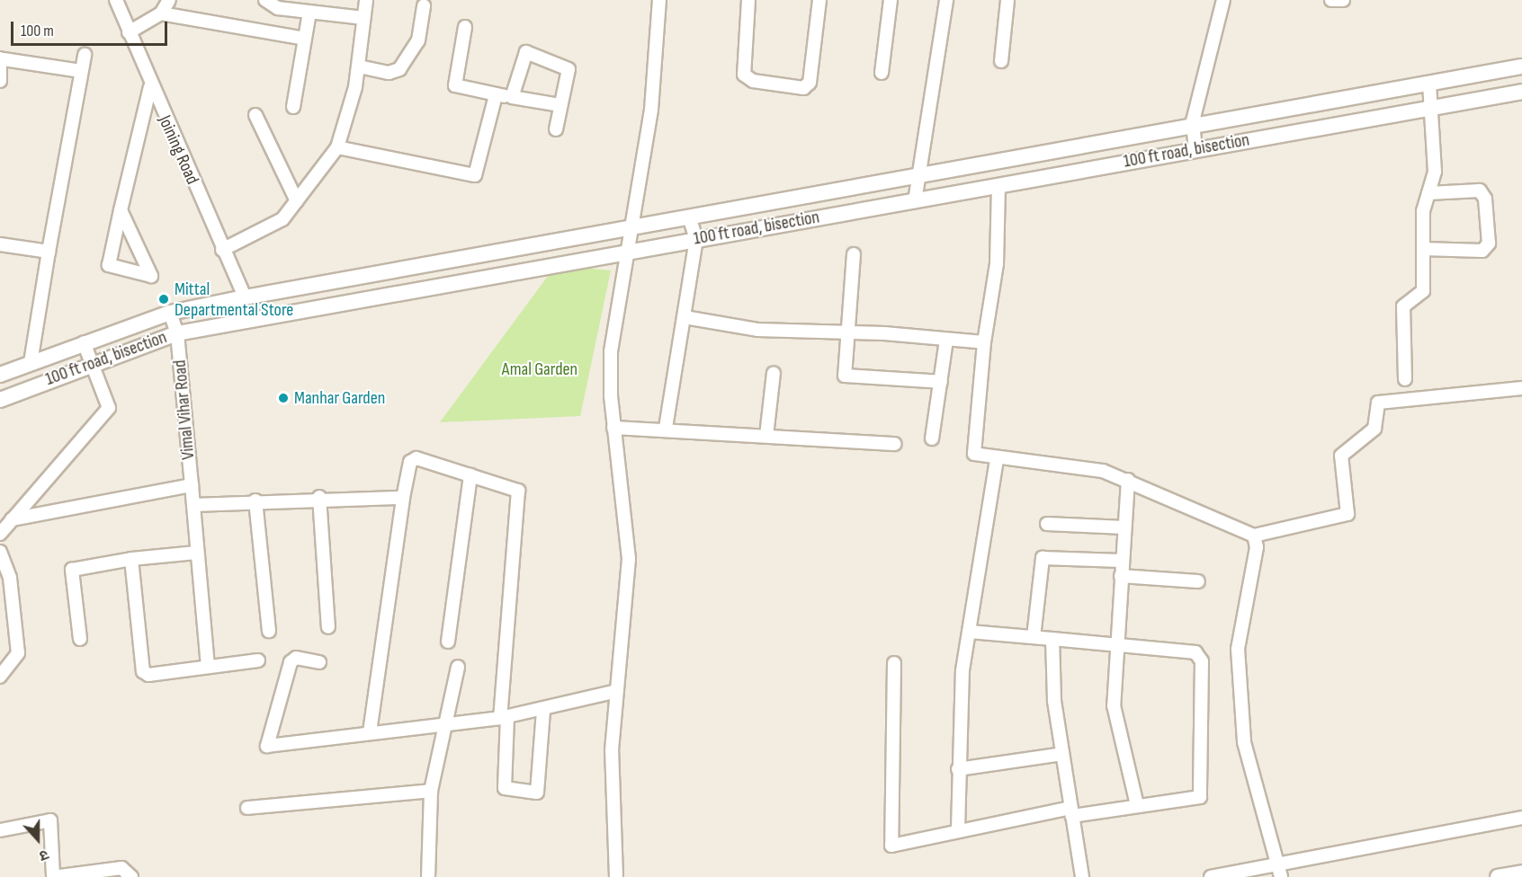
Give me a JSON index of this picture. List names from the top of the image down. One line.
{"streets":{"street":["Joining Road","100 ft road, bisection","Vimal Vihar Road"]},"crossings":[["Joining Road","100 ft road, bisection"],["100 ft road, bisection","Vimal Vihar Road"]],"parks":["Amal Garden"],"places":["Mittal Departmental Store","Manhar Garden"],"scale_bar":"100 m","north":"bottom"}
